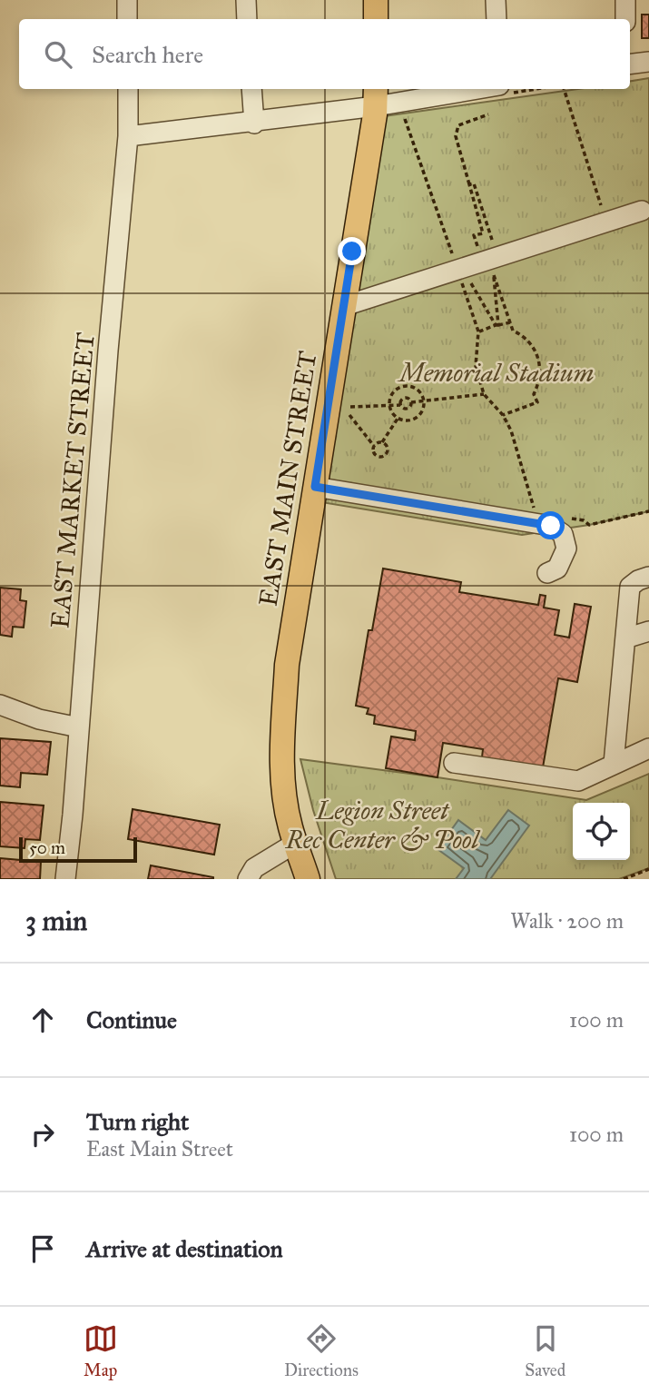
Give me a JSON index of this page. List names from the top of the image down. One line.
{"streets":{"main road":["EAST MAIN STREET"],"street":["EAST MARKET STREET"]},"parks":["Memorial Stadium","Legion Street Rec Center & Pool"],"scale_bar":"50 m","page":{"search":"Search here","scale":"50 m","heading":["3 min","Walk · 200 m"],"list":[["Continue","100 m"],["Turn right","East Main Street","100 m"],"Arrive at destination"],"nav":["Map","Directions","Saved"]}}
